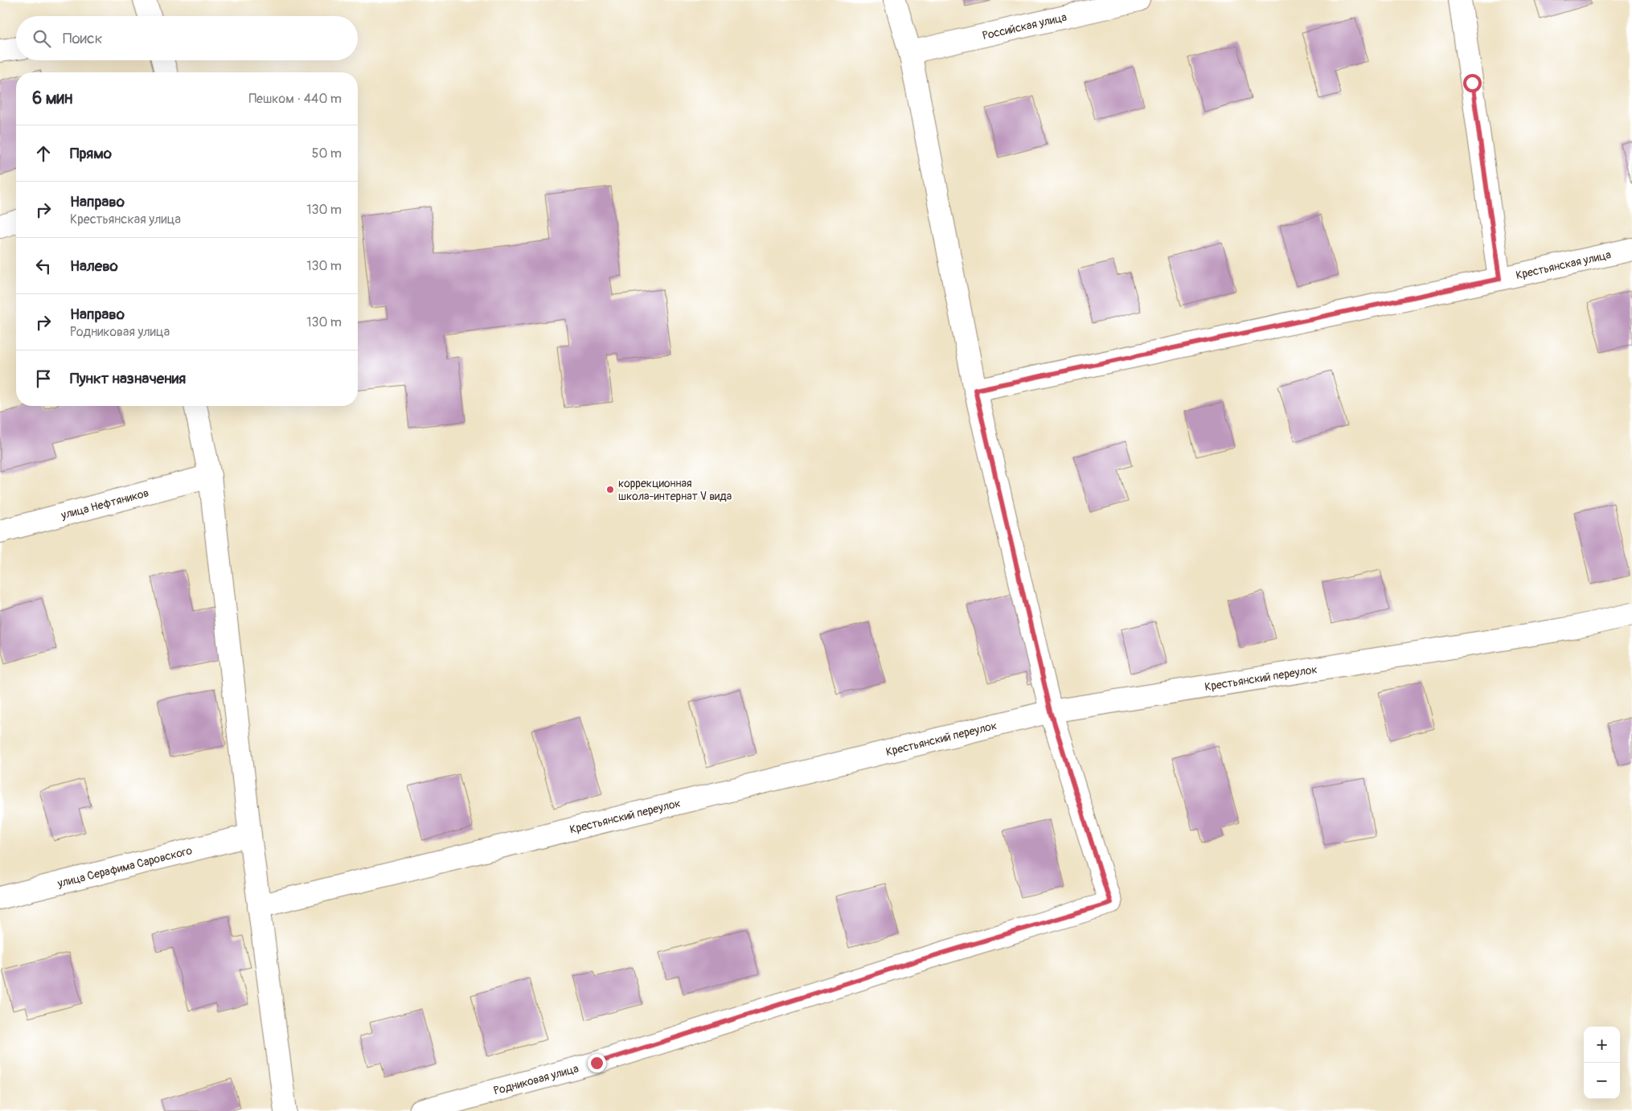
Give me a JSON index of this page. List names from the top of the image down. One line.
{"streets":{"street":["Российская улица","Крестьянская улица","улица Нефтяников","Крестьянский переулок","улица Серафима Саровского","Родниковая улица"]},"crossings":[["Крестьянский переулок","Родниковая улица"]],"places":["коррекционная школа-интернат V вида"],"page":{"search":"Поиск","heading":["6 мин","Пешком · 440 m"],"list":[["Прямо","50 m"],["Направо","Крестьянская улица","130 m"],["Налево","130 m"],["Направо","Родниковая улица","130 m"],"Пункт назначения"],"map_buttons":["+","−"]}}
